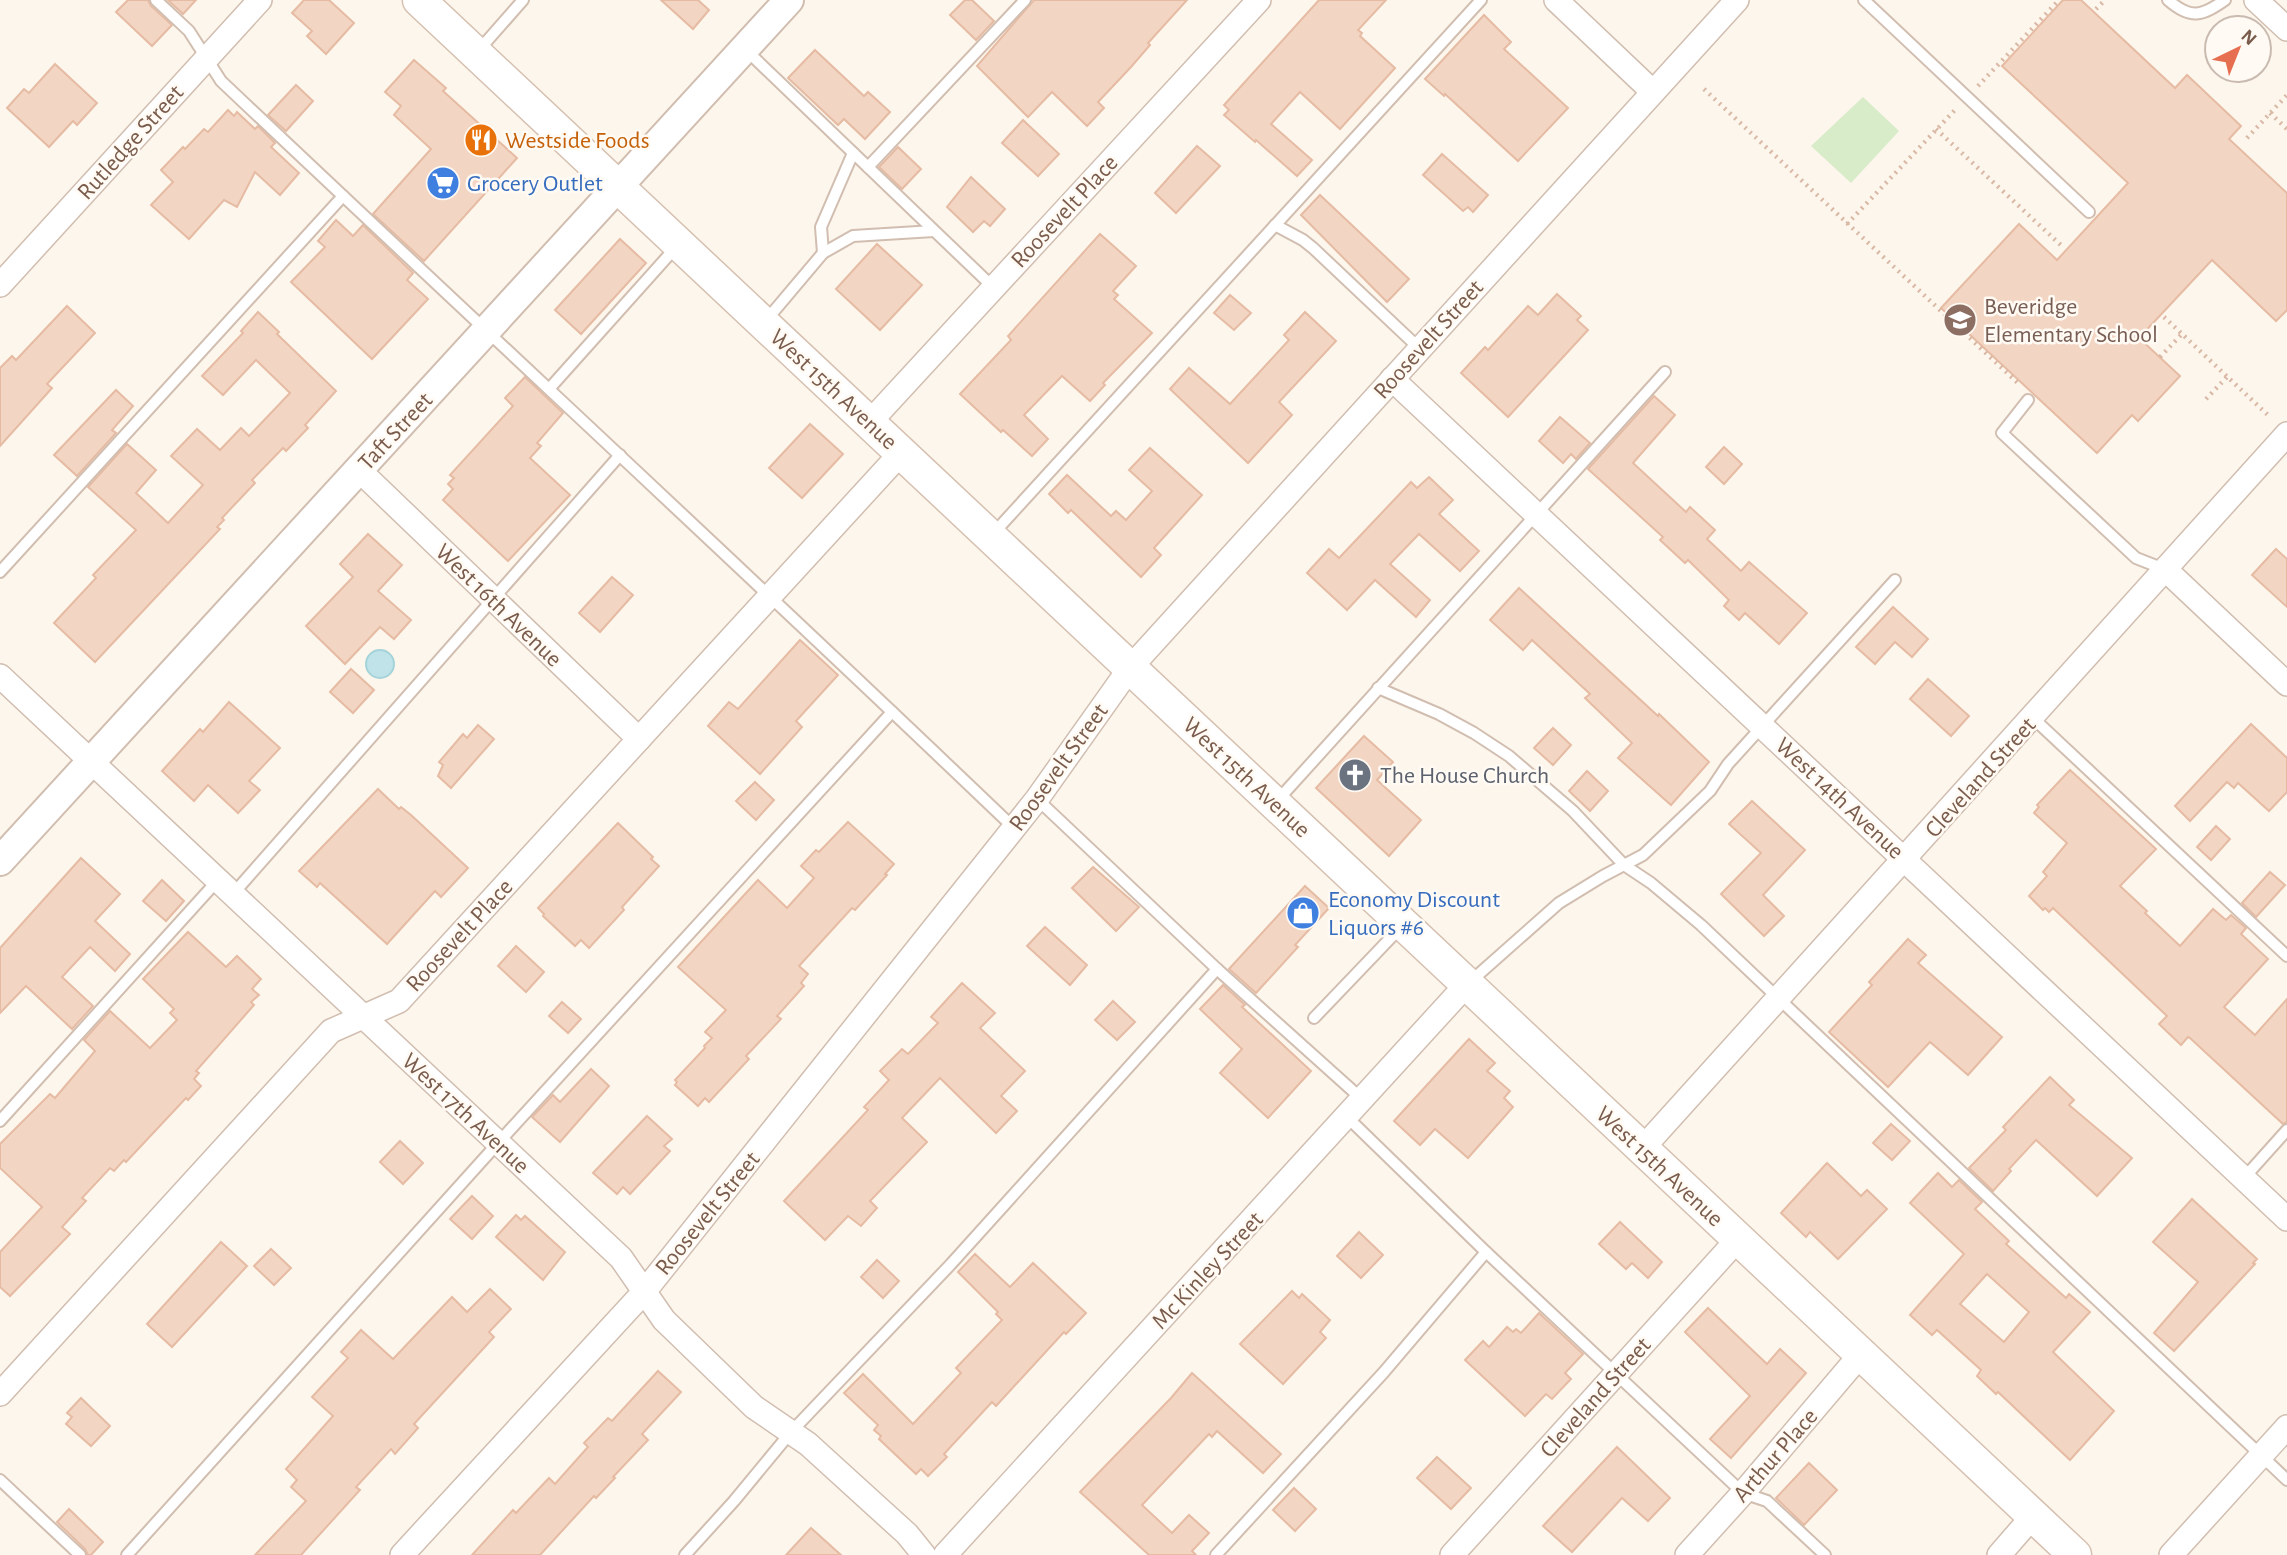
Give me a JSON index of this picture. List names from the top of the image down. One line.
{"streets":{"main road":["West 15th Avenue"],"street":["Rutledge Street","Roosevelt Place","Roosevelt Street","Taft Street","West 16th Avenue","Cleveland Street","West 14th Avenue","West 17th Avenue","Mc Kinley Street","Arthur Place"]},"crossings":[["Roosevelt Place","West 15th Avenue"],["Roosevelt Place","West 16th Avenue"],["Roosevelt Place","West 17th Avenue"],["Roosevelt Street","West 15th Avenue"],["Roosevelt Street","West 14th Avenue"],["Roosevelt Street","West 17th Avenue"],["West 15th Avenue","Taft Street"],["West 15th Avenue","Cleveland Street"],["West 15th Avenue","Mc Kinley Street"],["West 15th Avenue","Arthur Place"],["Taft Street","West 16th Avenue"],["Taft Street","West 17th Avenue"],["Cleveland Street","West 14th Avenue"]],"places":{"restaurant":["Westside Foods"],"supermarket":["Grocery Outlet"],"school or university":["Beveridge Elementary School"],"church":["The House Church"],"shop":["Economy Discount Liquors #6"]},"north":"top right"}
